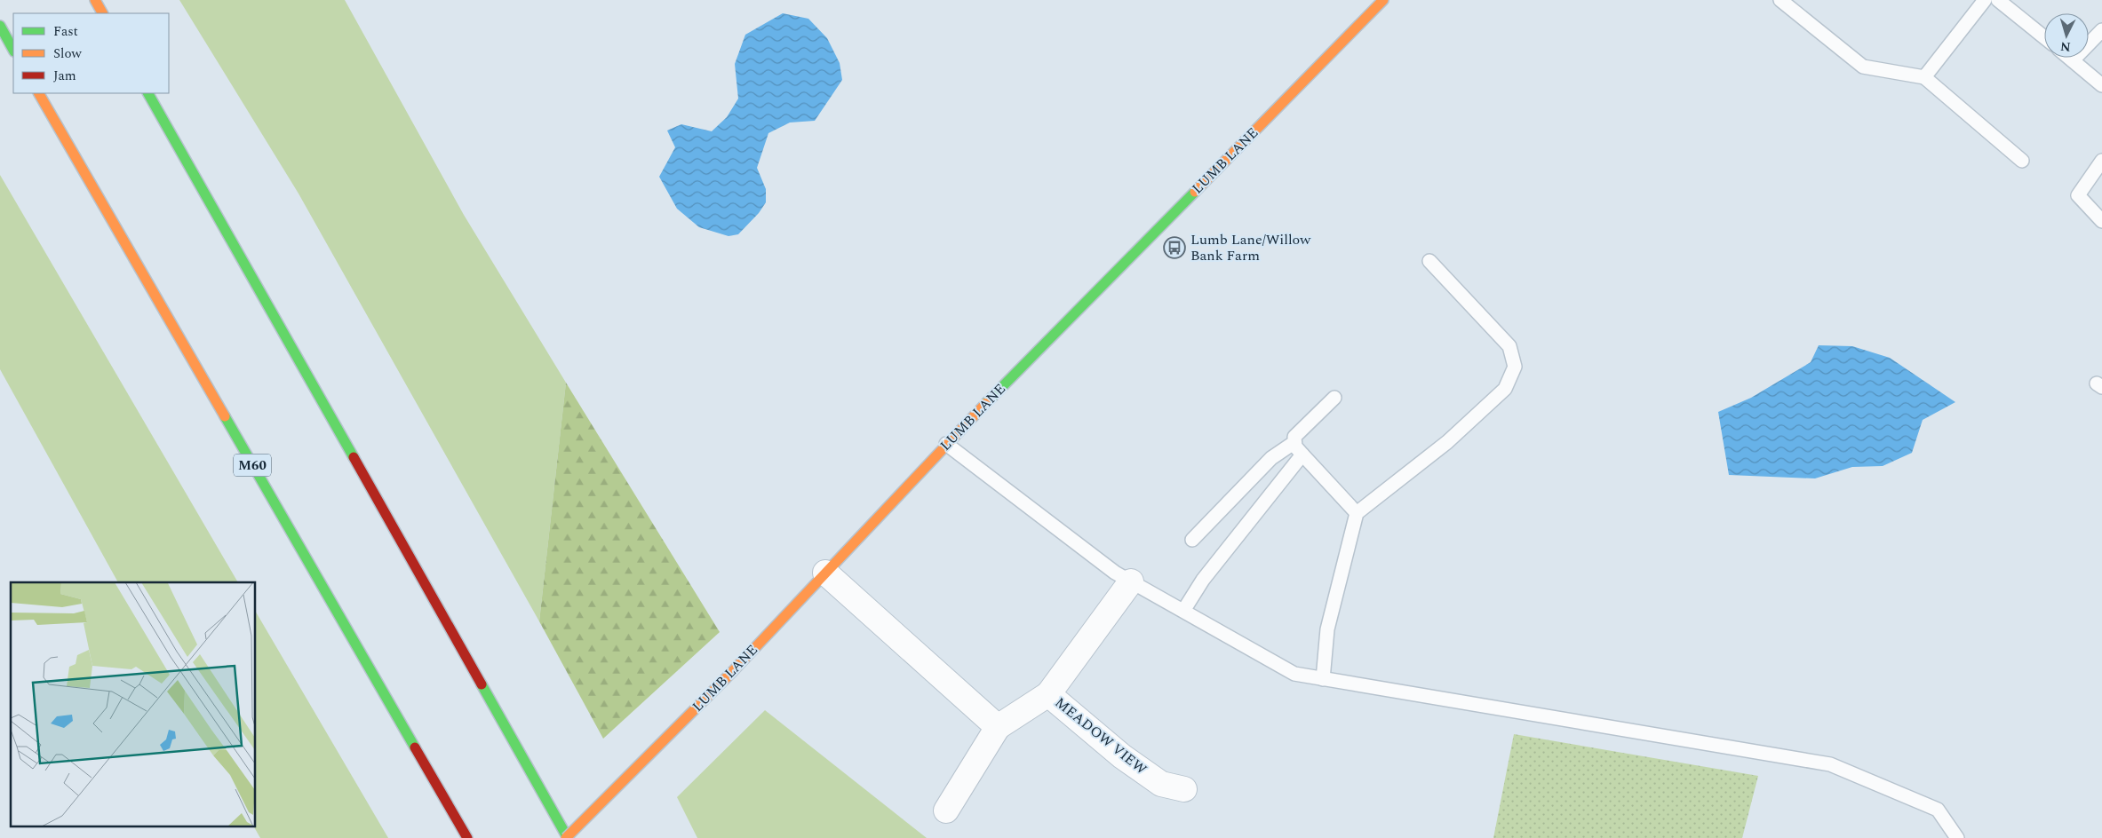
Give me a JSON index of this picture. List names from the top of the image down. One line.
{"streets":{"main road":["LUMB LANE","M60"],"street":["MEADOW VIEW"]},"places":{"bus stop":["Lumb Lane/Willow Bank Farm"]},"legend":["Fast","Slow","Jam"],"north":"bottom"}
